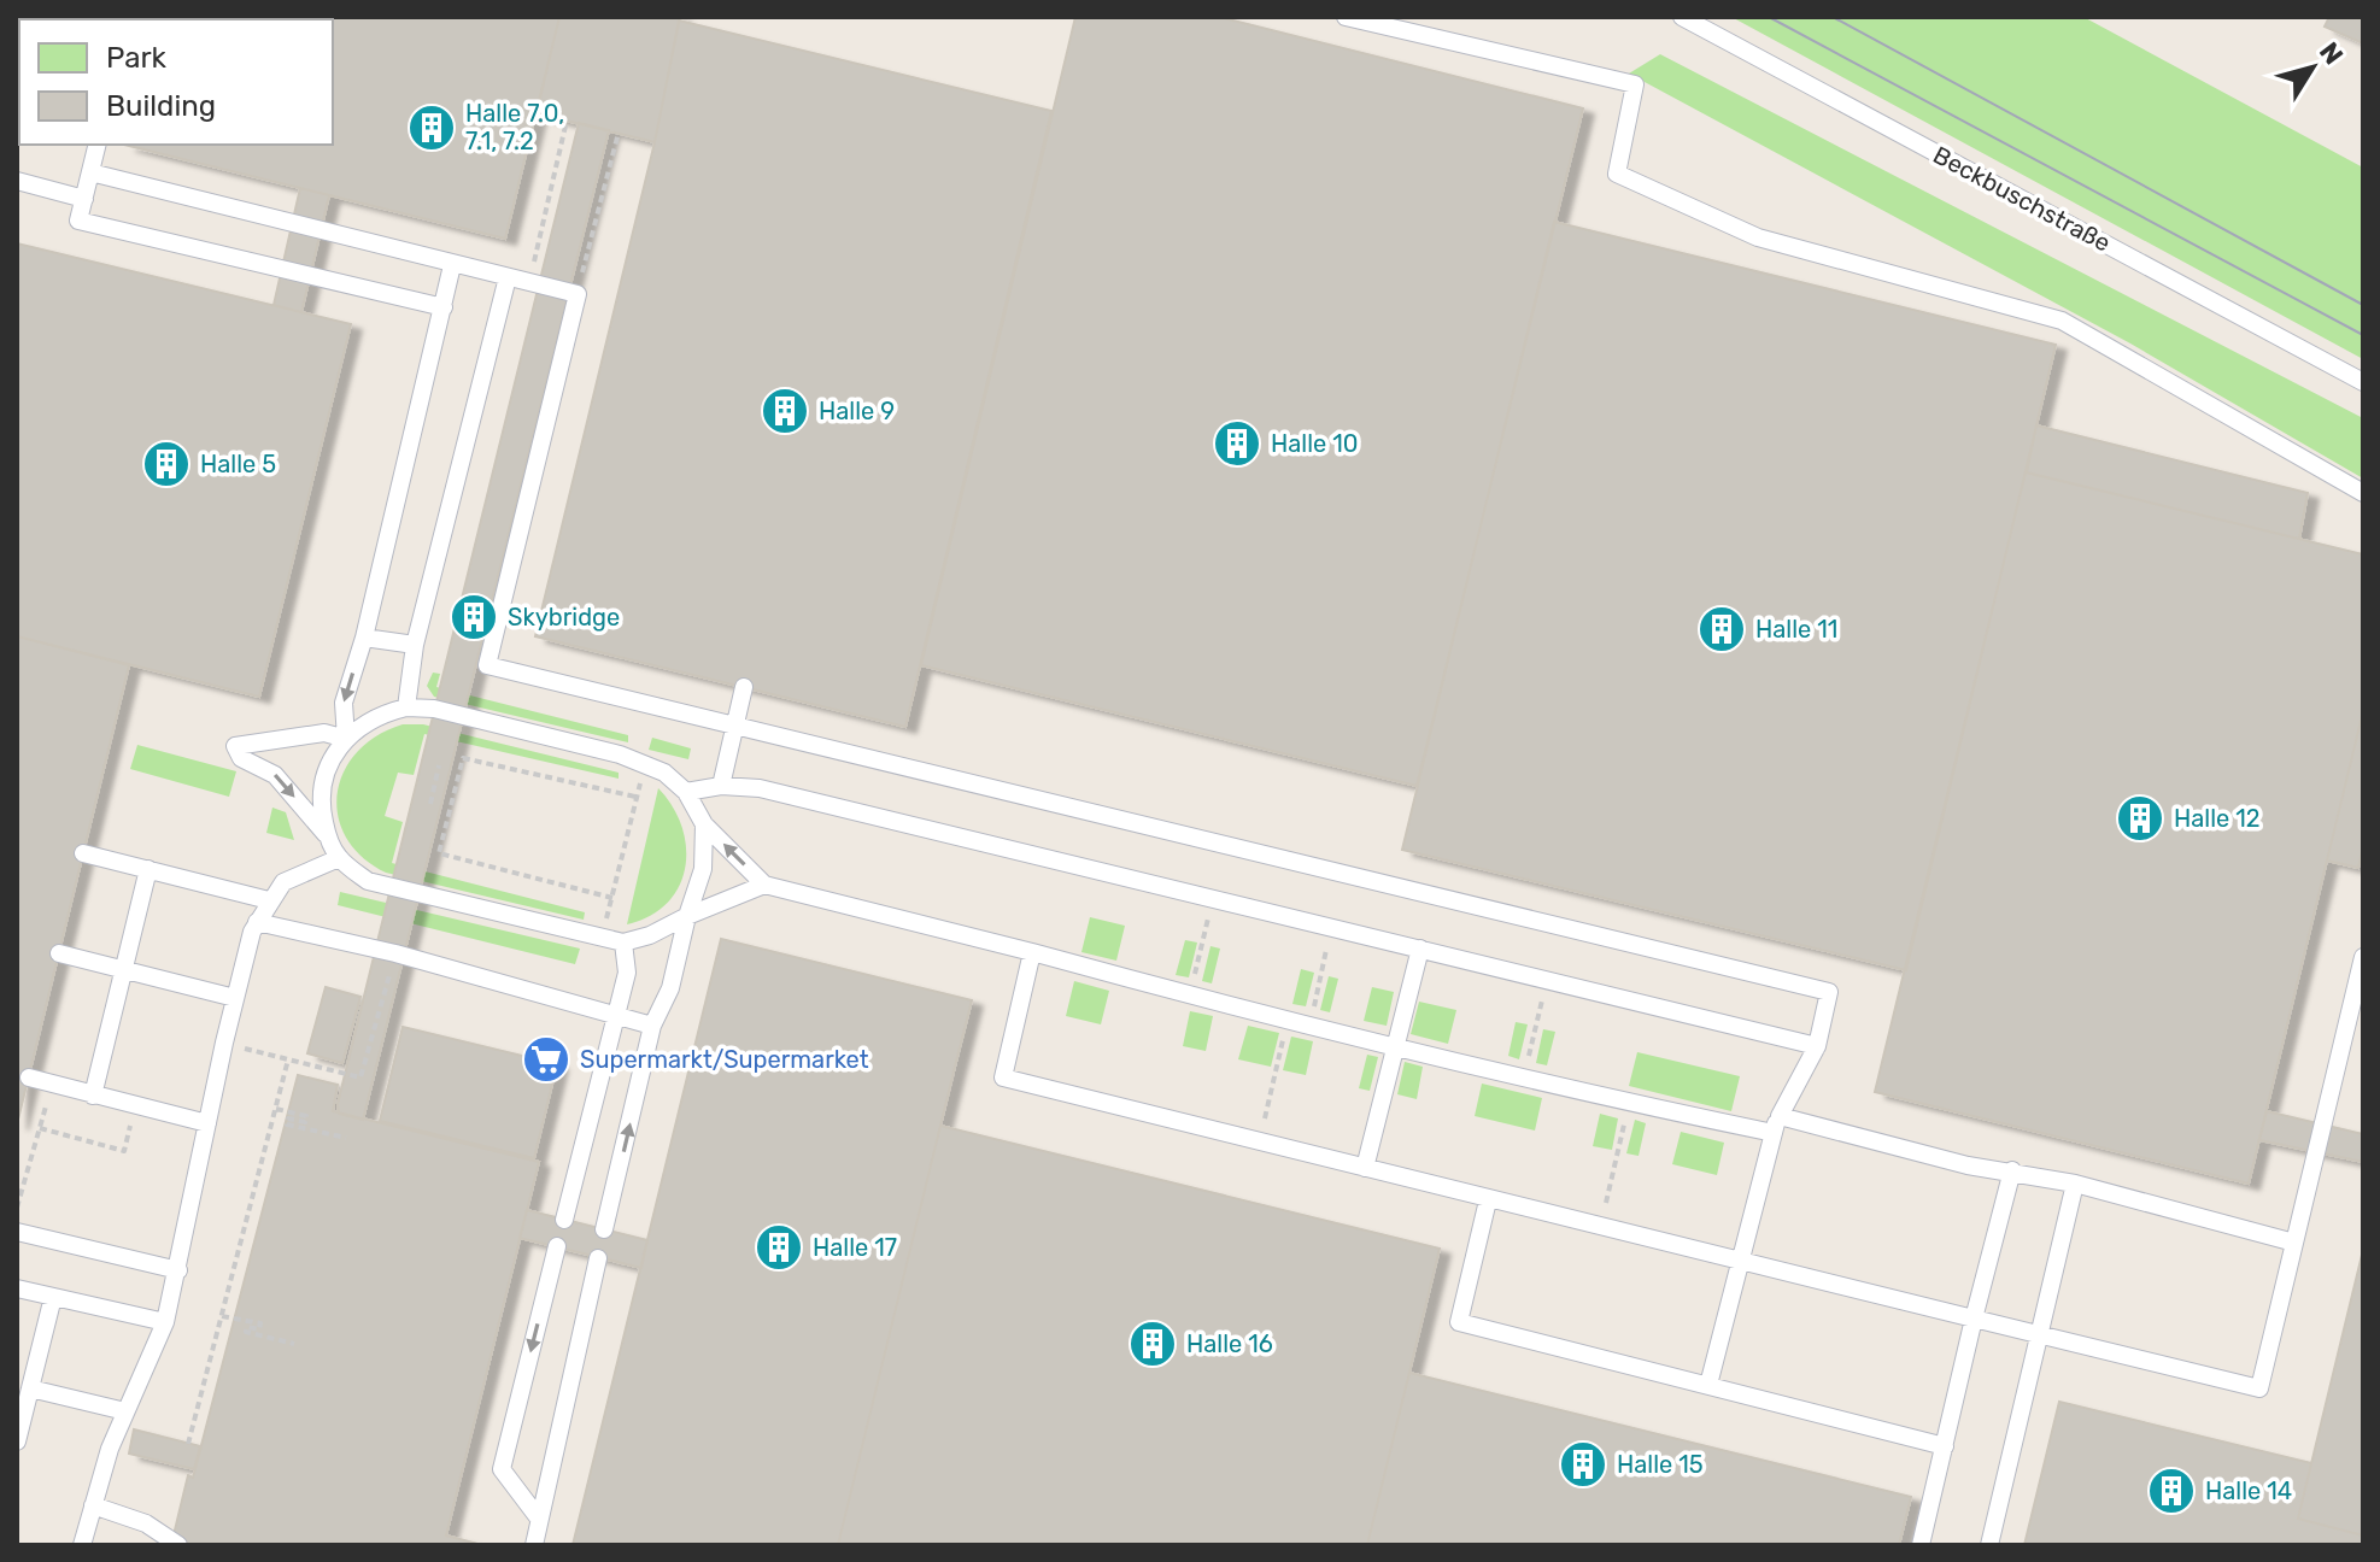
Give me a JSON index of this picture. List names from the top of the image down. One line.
{"streets":{"lane":["Beckbuschstraße"]},"places":{"building":["Halle 7.0, 7.1, 7.2","Halle 9","Halle 10","Halle 5","Skybridge","Halle 11","Halle 12","Halle 17","Halle 16","Halle 15","Halle 14"],"supermarket":["Supermarkt/Supermarket"]},"legend":["Park","Building"],"north":"top right"}
